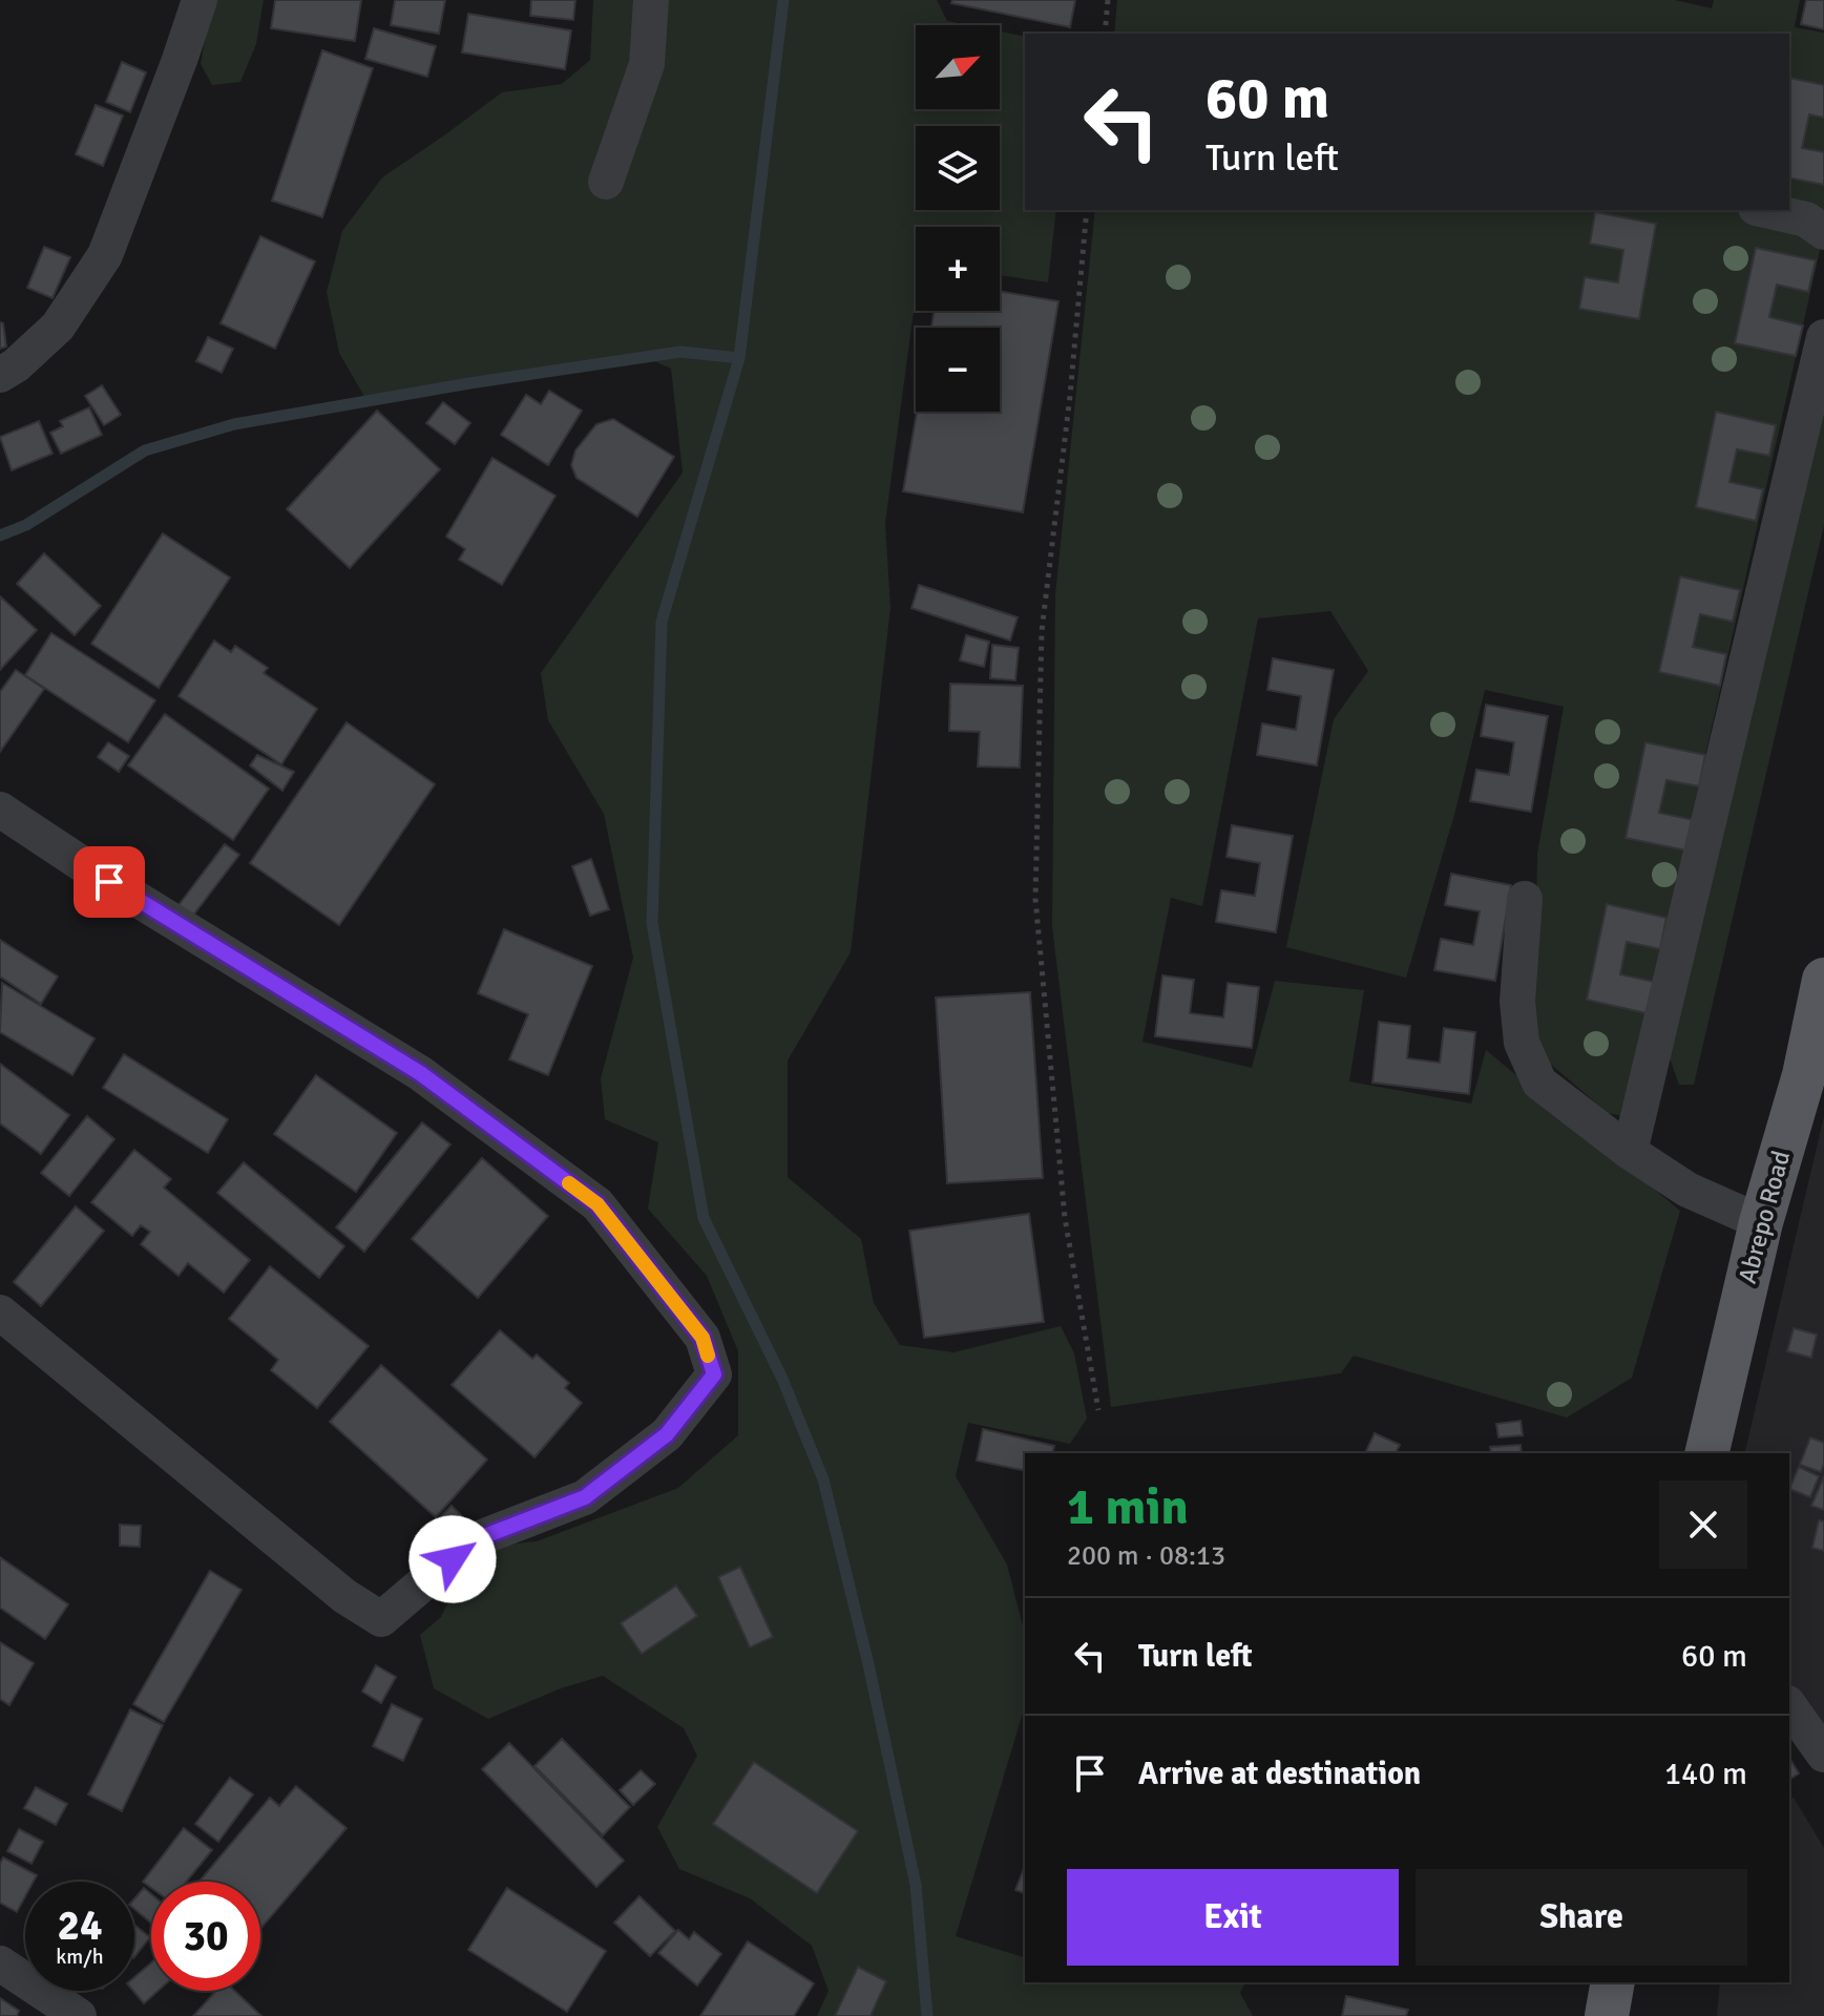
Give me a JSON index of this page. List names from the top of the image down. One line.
{"streets":{"main road":["Abrepo Road"]},"north":"top right","page":{"map_buttons":["+","−"],"turn":["60 m","Turn left"],"heading":["1 min","200 m · 08:13"],"list":[{"name":"Turn left","value":"60 m"},{"name":"Arrive at destination","value":"140 m"}],"buttons":["Exit","Share"],"speed":"24 km/h","limit":"30"}}
